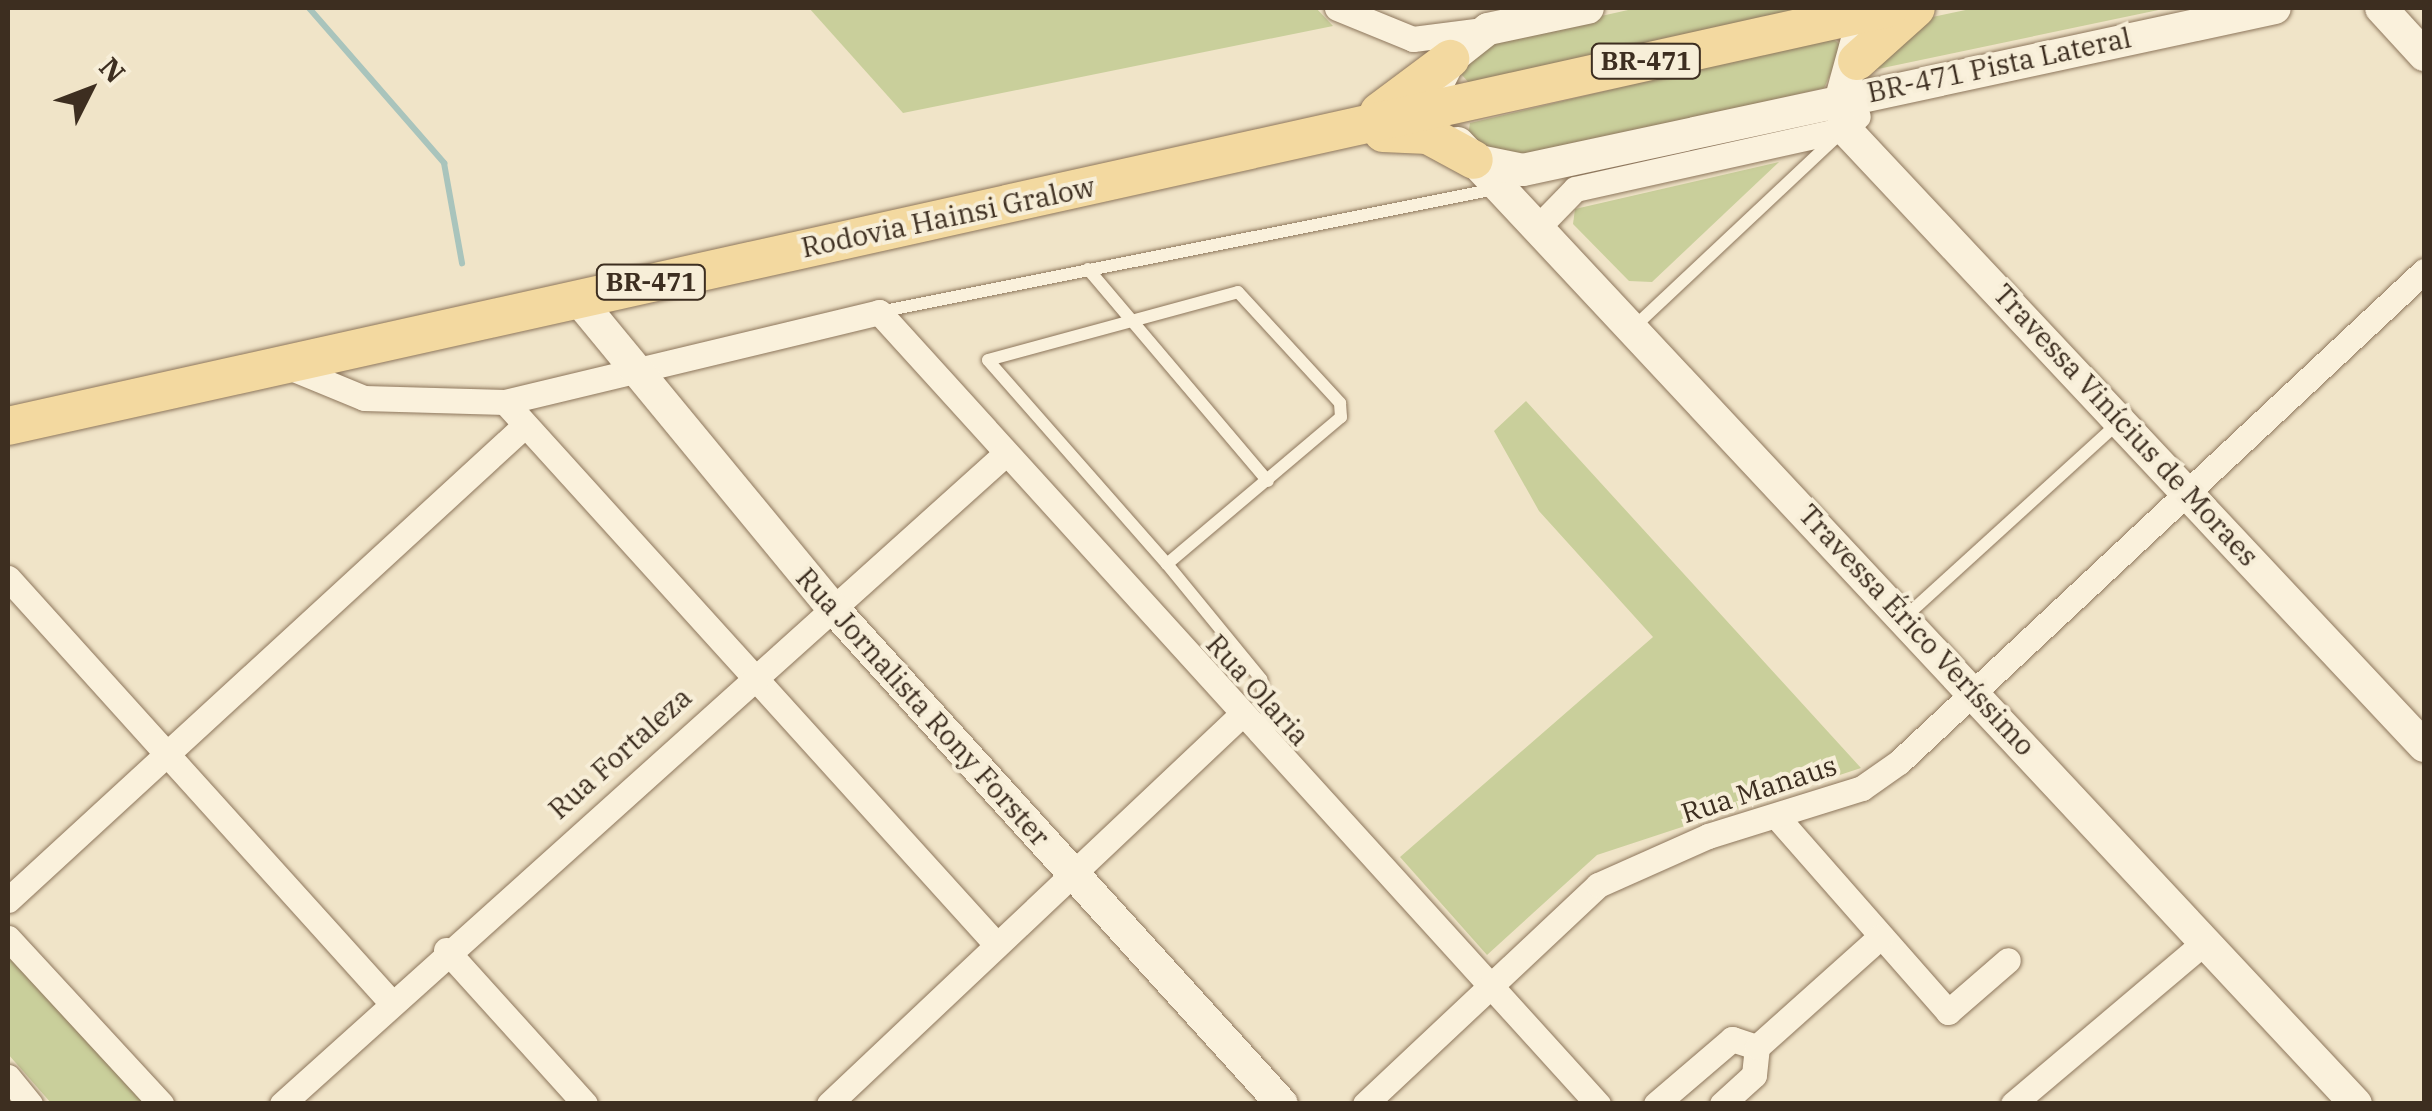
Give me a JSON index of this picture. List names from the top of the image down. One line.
{"streets":{"main road":["BR-471","Rodovia Hainsi Gralow"],"street":["BR-471 Pista Lateral","Travessa Vinícius de Moraes","Travessa Érico Veríssimo","Rua Olaria","Rua Jornalista Rony Forster","Rua Fortaleza","Rua Manaus"]},"crossings":[["BR-471 Pista Lateral","Travessa Vinícius de Moraes"],["BR-471 Pista Lateral","Travessa Érico Veríssimo"],["Rodovia Hainsi Gralow","Travessa Érico Veríssimo"],["Rodovia Hainsi Gralow","Rua Jornalista Rony Forster"],["Travessa Vinícius de Moraes","Rua Manaus"],["Travessa Érico Veríssimo","Rua Manaus"],["Rua Olaria","Rua Fortaleza"],["Rua Olaria","Rua Manaus"],["Rua Jornalista Rony Forster","Rua Fortaleza"]],"north":"top right"}
